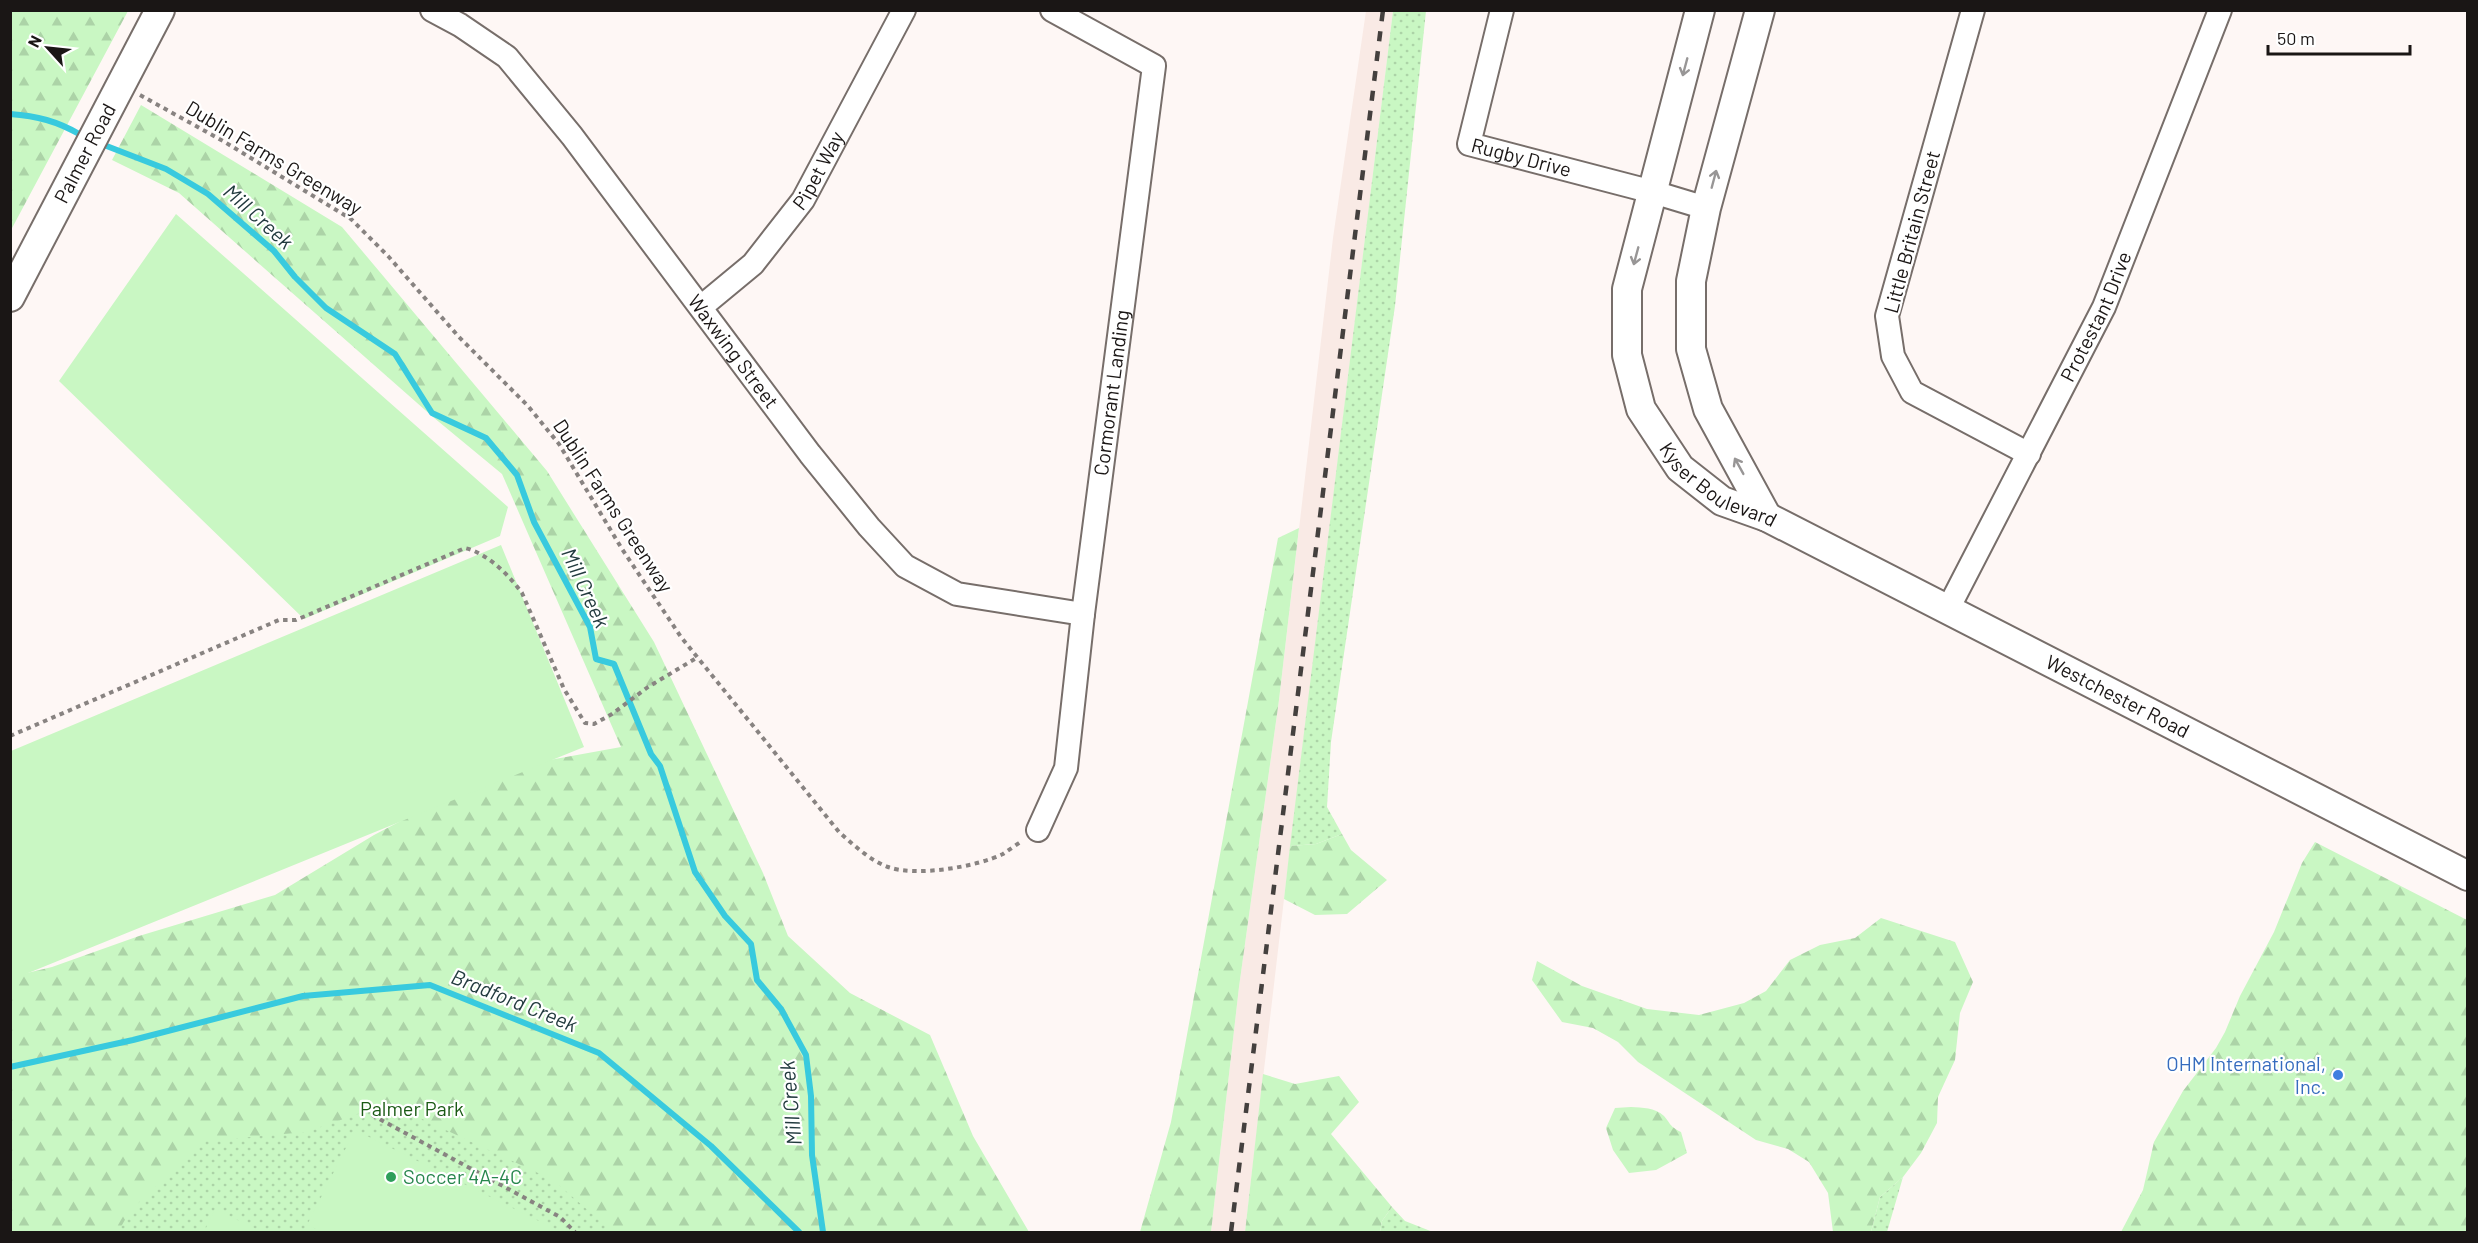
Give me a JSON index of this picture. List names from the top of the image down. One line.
{"streets":{"street":["Palmer Road","Rugby Drive","Pipet Way","Little Britain Street","Protestant Drive","Waxwing Street","Cormorant Landing","Kyser Boulevard","Westchester Road"],"path":["Dublin Farms Greenway"]},"crossings":[["Palmer Road","Dublin Farms Greenway"],["Rugby Drive","Kyser Boulevard"],["Dublin Farms Greenway","Cormorant Landing"],["Pipet Way","Waxwing Street"],["Little Britain Street","Protestant Drive"],["Protestant Drive","Westchester Road"],["Waxwing Street","Cormorant Landing"],["Kyser Boulevard","Westchester Road"]],"water":["Mill Creek","Bradford Creek"],"parks":["Palmer Park"],"places":["OHM International, Inc.","Soccer 4A-4C"],"scale_bar":"50 m","north":"top left"}
